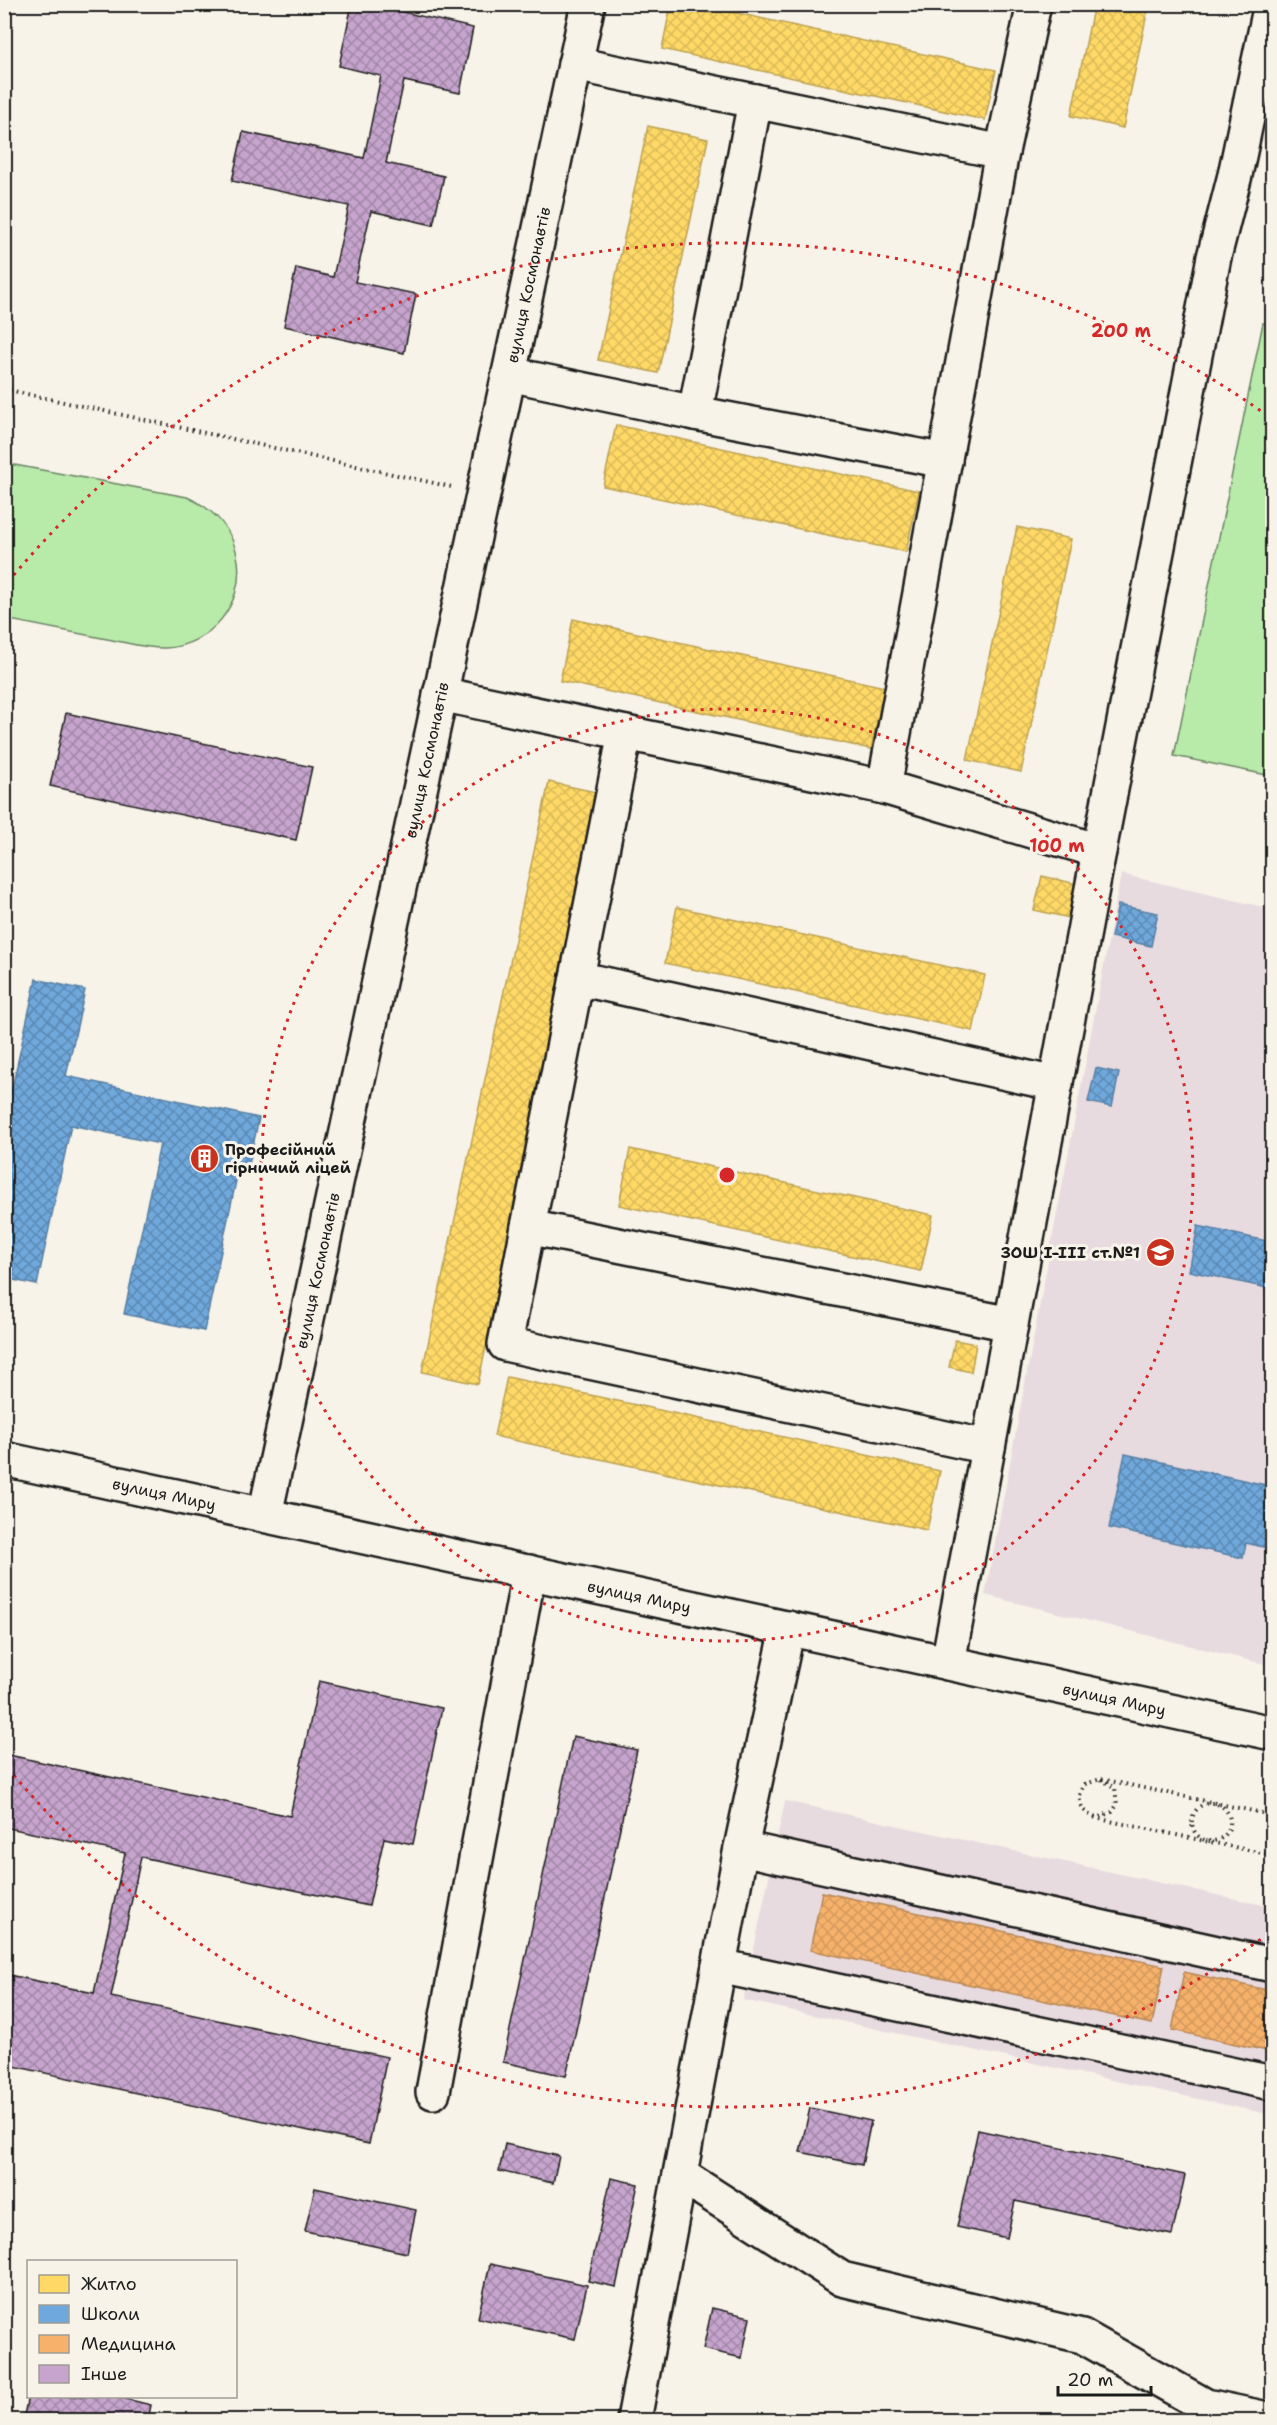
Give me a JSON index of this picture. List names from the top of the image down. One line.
{"streets":{"street":["вулиця Космонавтів","вулиця Миру"]},"crossings":[["вулиця Космонавтів","вулиця Миру"]],"places":{"building":["Професійний гірничий ліцей"],"school or university":["ЗОШ I-III ст.№1"]},"legend":["Житло","Школи","Медицина","Інше"],"scale_bar":"20 m","rings":["200 m","100 m"]}
